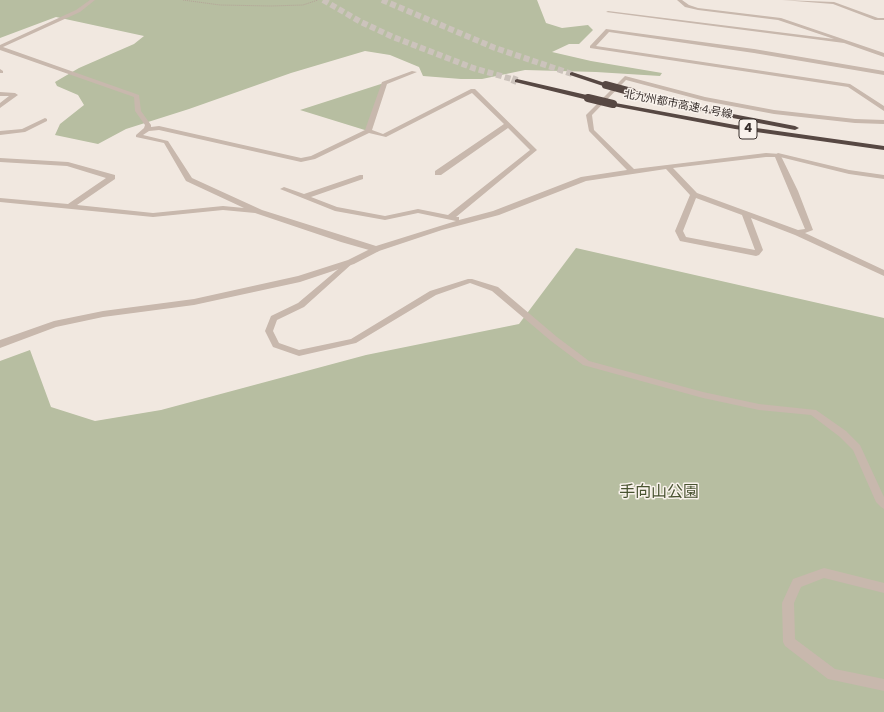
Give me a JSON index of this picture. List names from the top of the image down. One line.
{"streets":{"highway":["北九州都市高速４号線","4"]},"parks":["手向山公園"]}
